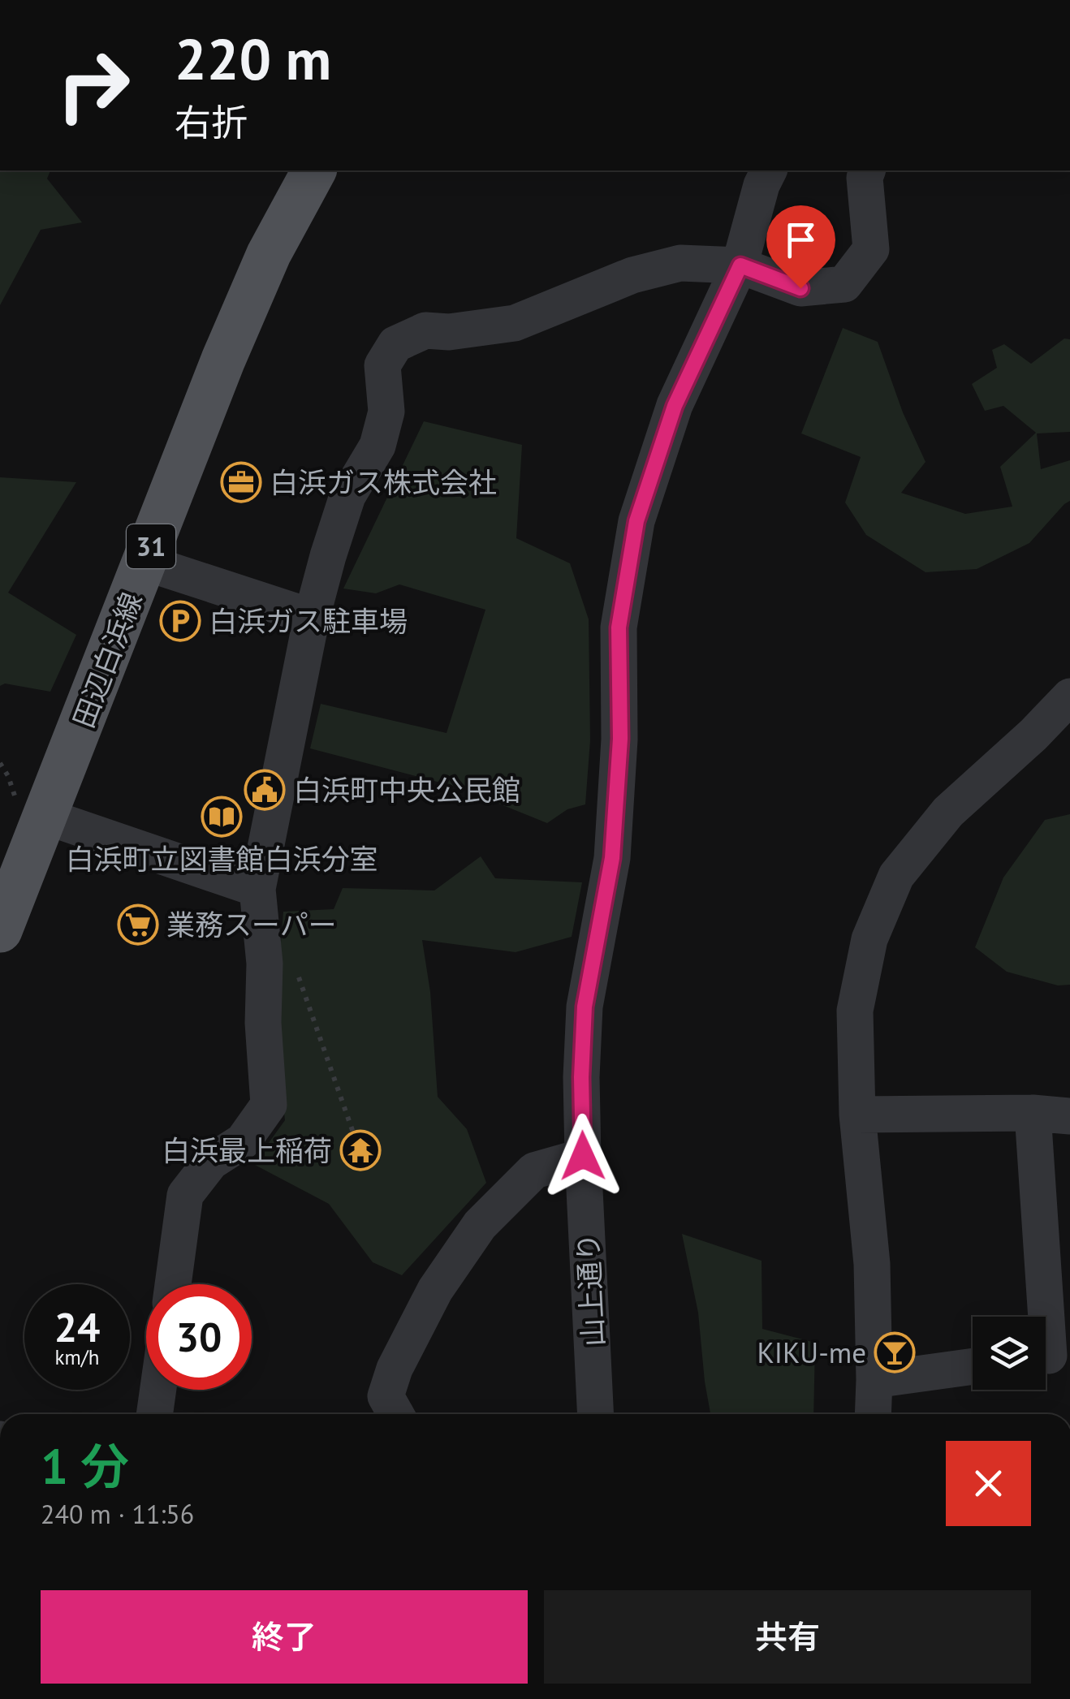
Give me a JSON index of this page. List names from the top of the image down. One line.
{"streets":{"main road":["31","田辺白浜線"],"street":["山上通り"]},"places":{"office":["白浜ガス株式会社"],"parking":["白浜ガス駐車場"],"public building":["白浜町中央公民館"],"library":["白浜町立図書館白浜分室"],"supermarket":["業務スーパー"],"temple":["白浜最上稲荷"],"bar":["KIKU-me"]},"page":{"turn":["220 m","右折"],"speed":"24 km/h","limit":"30","heading":["1 分","240 m · 11:56"],"buttons":["終了","共有"]}}
